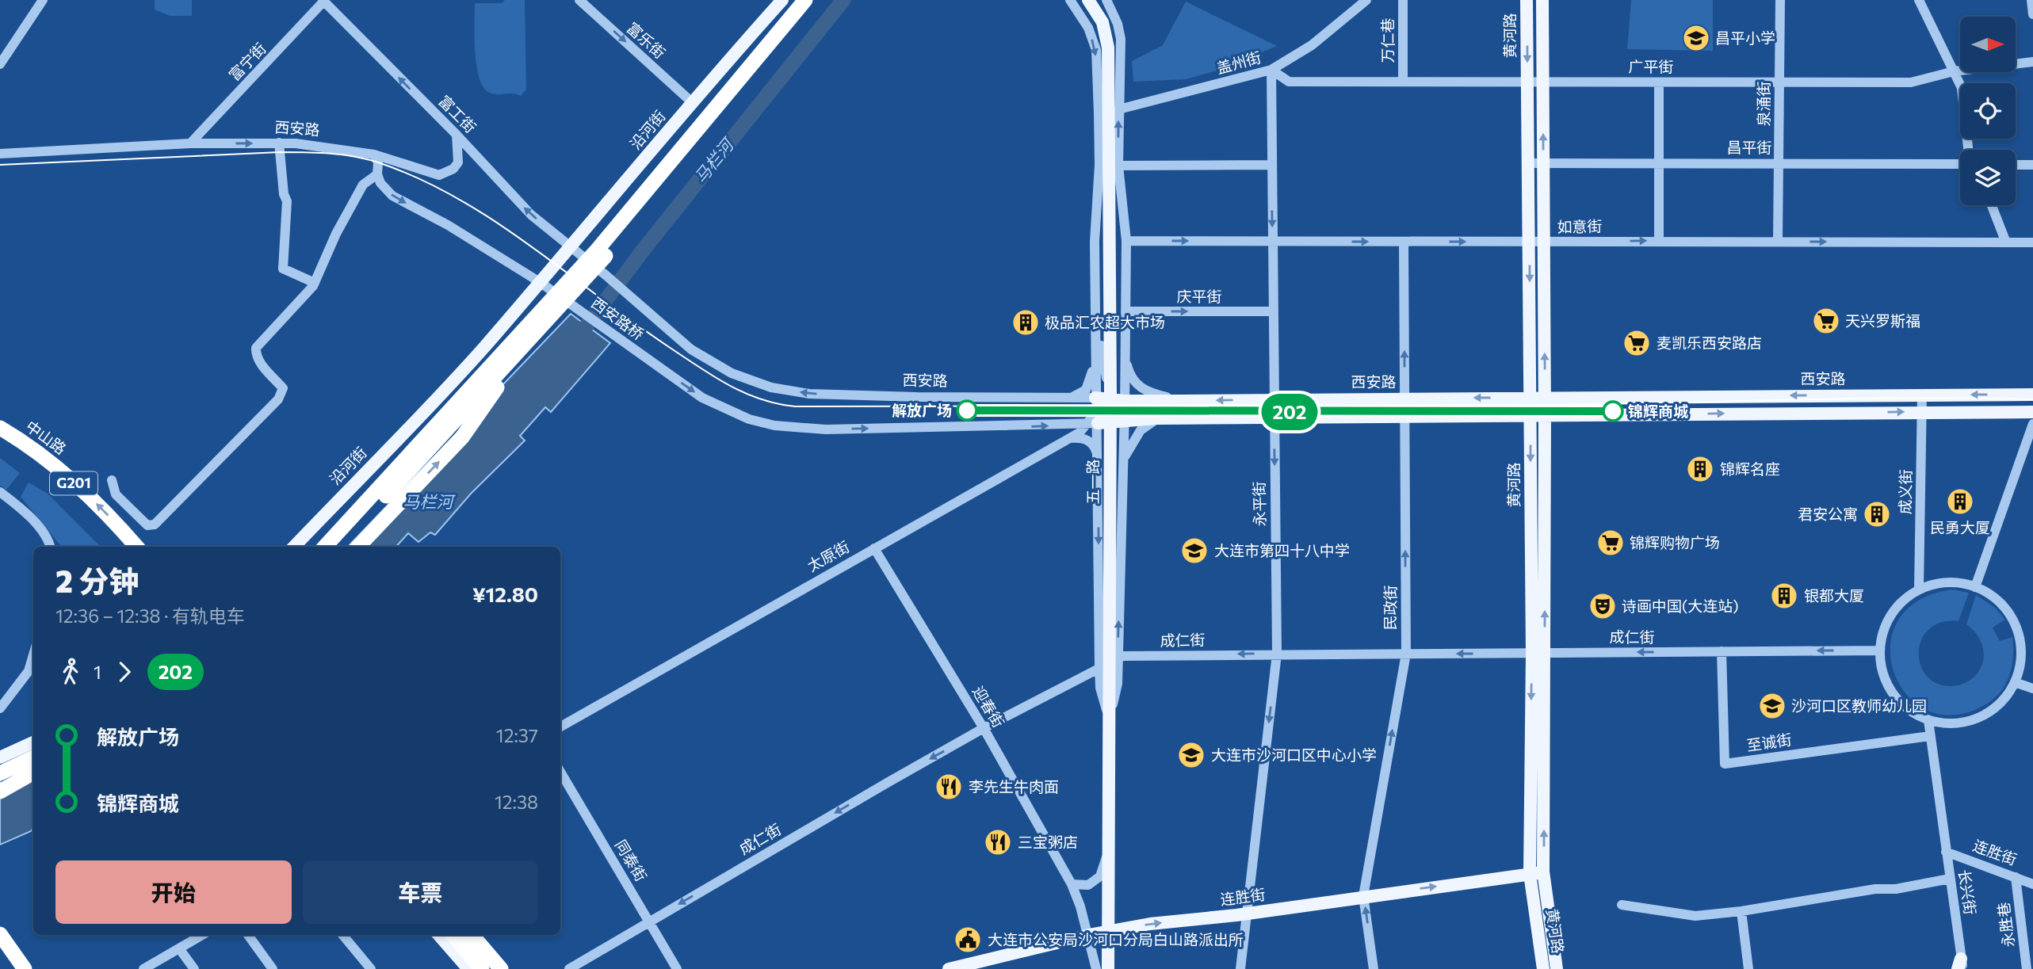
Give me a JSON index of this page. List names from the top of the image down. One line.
{"streets":{"highway":["中山路","G201"],"main road":["黄河路","西安路","沿河街","五一路","连胜街"],"street":["富乐街","万仁巷","富宁街","盖州街","广平街","泉涌街","富工街","昌平街","如意街","庆平街","西安路桥","成义街","永平街","太原街","民政街","成仁街","迎春街","至诚街","同泰街","长兴街","永胜巷"]},"crossings":[["黄河路","广平街"],["黄河路","西安路"],["黄河路","昌平街"],["黄河路","如意街"],["黄河路","成仁街"],["黄河路","连胜街"],["富乐街","沿河街"],["万仁巷","广平街"],["富宁街","富工街"],["富宁街","西安路"],["盖州街","广平街"],["盖州街","永平街"],["广平街","泉涌街"],["广平街","永平街"],["泉涌街","昌平街"],["泉涌街","如意街"],["富工街","西安路"],["富工街","沿河街"],["富工街","西安路桥"],["西安路","西安路桥"],["西安路","成义街"],["西安路","永平街"],["西安路","太原街"],["西安路","民政街"],["沿河街","西安路桥"],["如意街","永平街"],["如意街","民政街"],["庆平街","永平街"],["西安路桥","太原街"],["五一路","成仁街"],["五一路","连胜街"],["成义街","成仁街"],["成义街","长兴街"],["永平街","成仁街"],["永平街","连胜街"],["太原街","迎春街"],["民政街","成仁街"],["民政街","连胜街"],["成仁街","迎春街"],["成仁街","至诚街"],["成仁街","同泰街"],["成仁街","长兴街"],["迎春街","连胜街"],["至诚街","长兴街"],["连胜街","长兴街"],["连胜街","永胜巷"]],"one_way":["富乐街","西安路","如意街","庆平街","西安路桥","中山路","永平街","民政街","成仁街","连胜街"],"water":["马栏河"],"places":{"school or university":["昌平小学","大连市第四十八中学","沙河口区教师幼儿园","大连市沙河口区中心小学"],"supermarket":["天兴罗斯福","麦凯乐西安路店","锦辉购物广场"],"building":["极品汇农超大市场","锦辉名座","民勇大厦","君安公寓","银都大厦"],"other":["解放广场","锦辉商城"],"theatre":["诗画中国(大连站)"],"restaurant":["李先生牛肉面","三宝粥店"],"public building":["大连市公安局沙河口分局白山路派出所"]},"lines":["tram line 202"],"north":"right","page":{"on_map":"202","heading":["2 分钟","12:36 – 12:38 · 有轨电车","¥12.80"],"legs":["1","202"],"list":[{"name":"解放广场","value":"12:37"},{"name":"锦辉商城","value":"12:38"}],"buttons":["开始","车票"]}}
